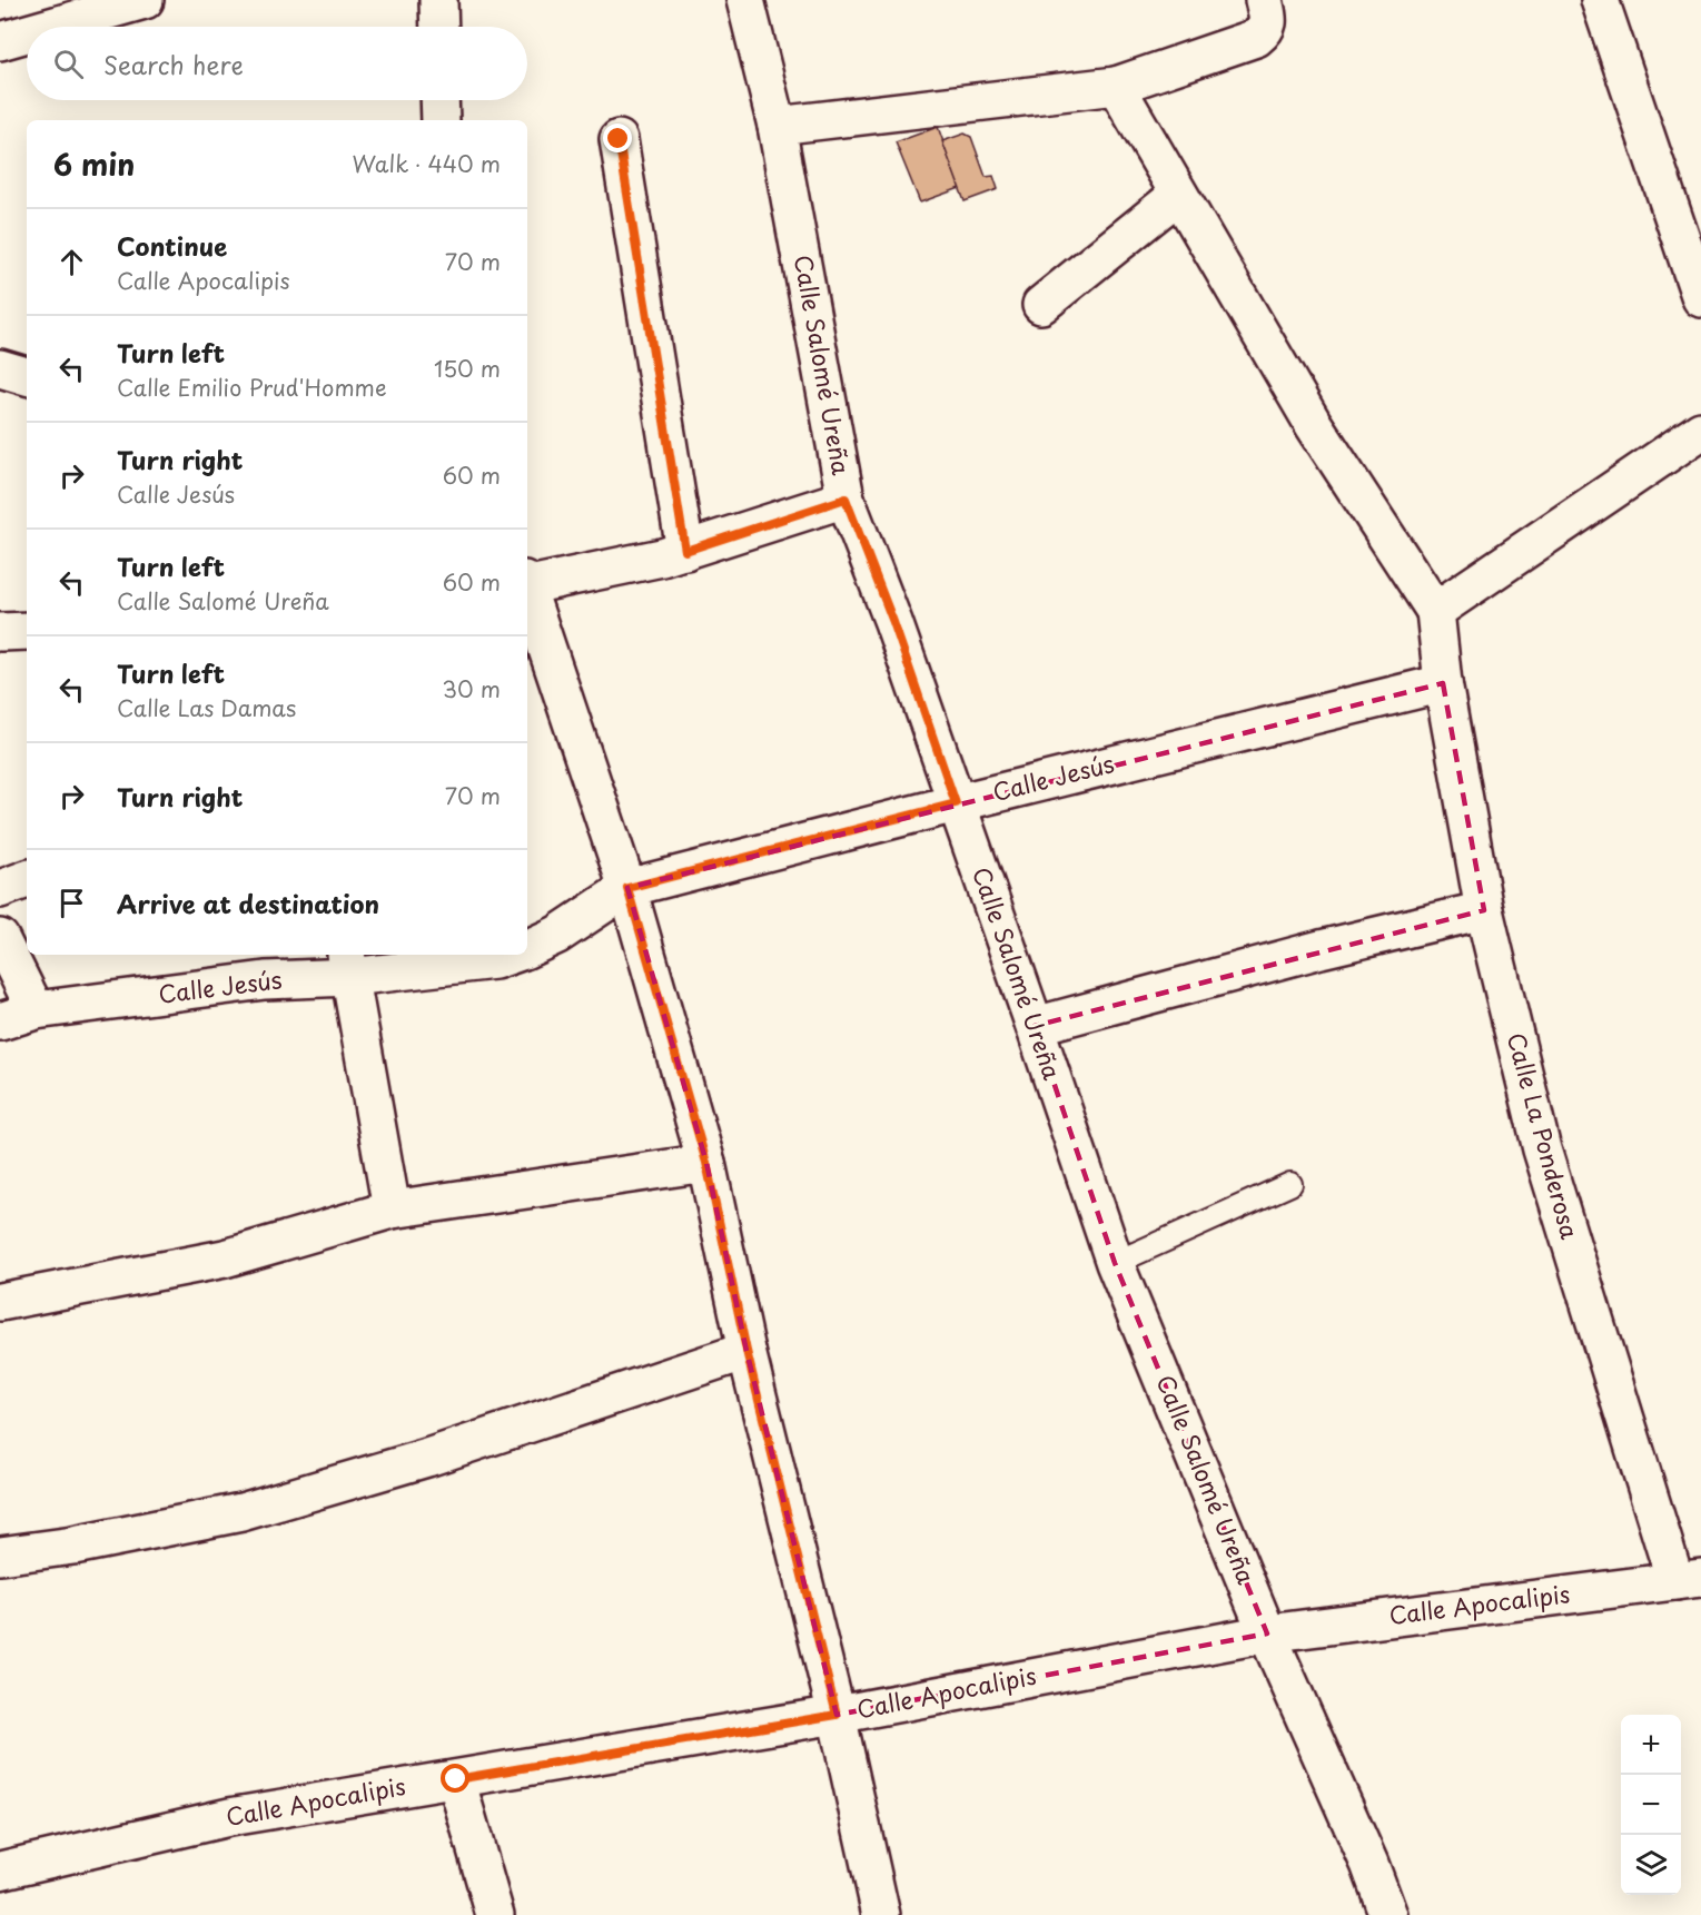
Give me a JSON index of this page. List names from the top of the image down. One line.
{"streets":{"street":["Calle Salomé Ureña","Calle Jesús","Calle La Ponderosa","Calle Apocalipis"]},"crossings":[["Calle Salomé Ureña","Calle Jesús"],["Calle Salomé Ureña","Calle Apocalipis"],["Calle Jesús","Calle La Ponderosa"],["Calle La Ponderosa","Calle Apocalipis"]],"page":{"search":"Search here","heading":["6 min","Walk · 440 m"],"list":[["Continue","Calle Apocalipis","70 m"],["Turn left","Calle Emilio Prud'Homme","150 m"],["Turn right","Calle Jesús","60 m"],["Turn left","Calle Salomé Ureña","60 m"],["Turn left","Calle Las Damas","30 m"],["Turn right","70 m"],"Arrive at destination"],"map_buttons":["+","−"]}}
